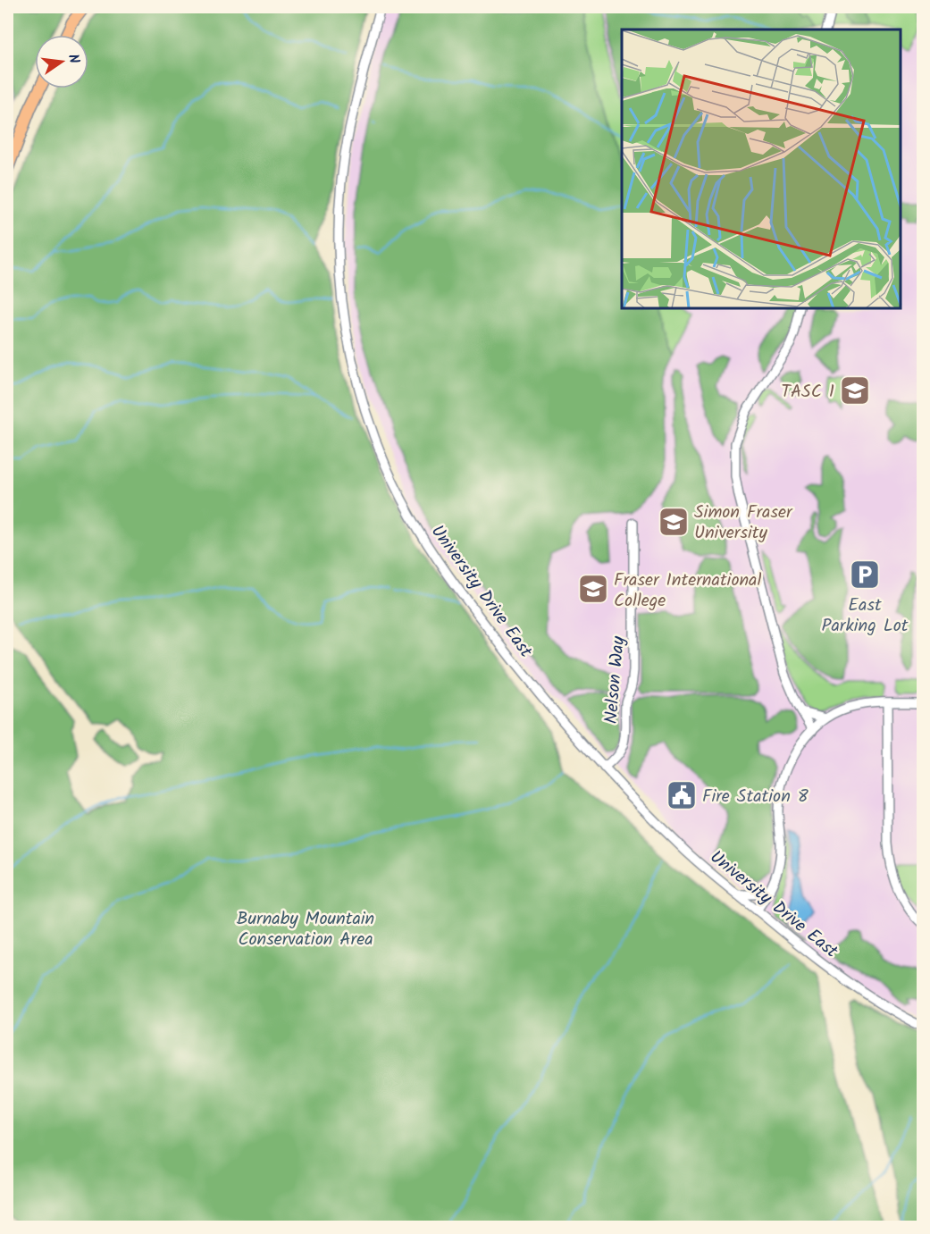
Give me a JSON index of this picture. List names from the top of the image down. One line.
{"streets":{"street":["University Drive East","Nelson Way"]},"crossings":[["University Drive East","Nelson Way"]],"parks":["Burnaby Mountain Conservation Area"],"places":{"school or university":["TASC 1","Simon Fraser University","Fraser International College"],"parking":["East Parking Lot"],"public building":["Fire Station 8"]},"north":"right"}
